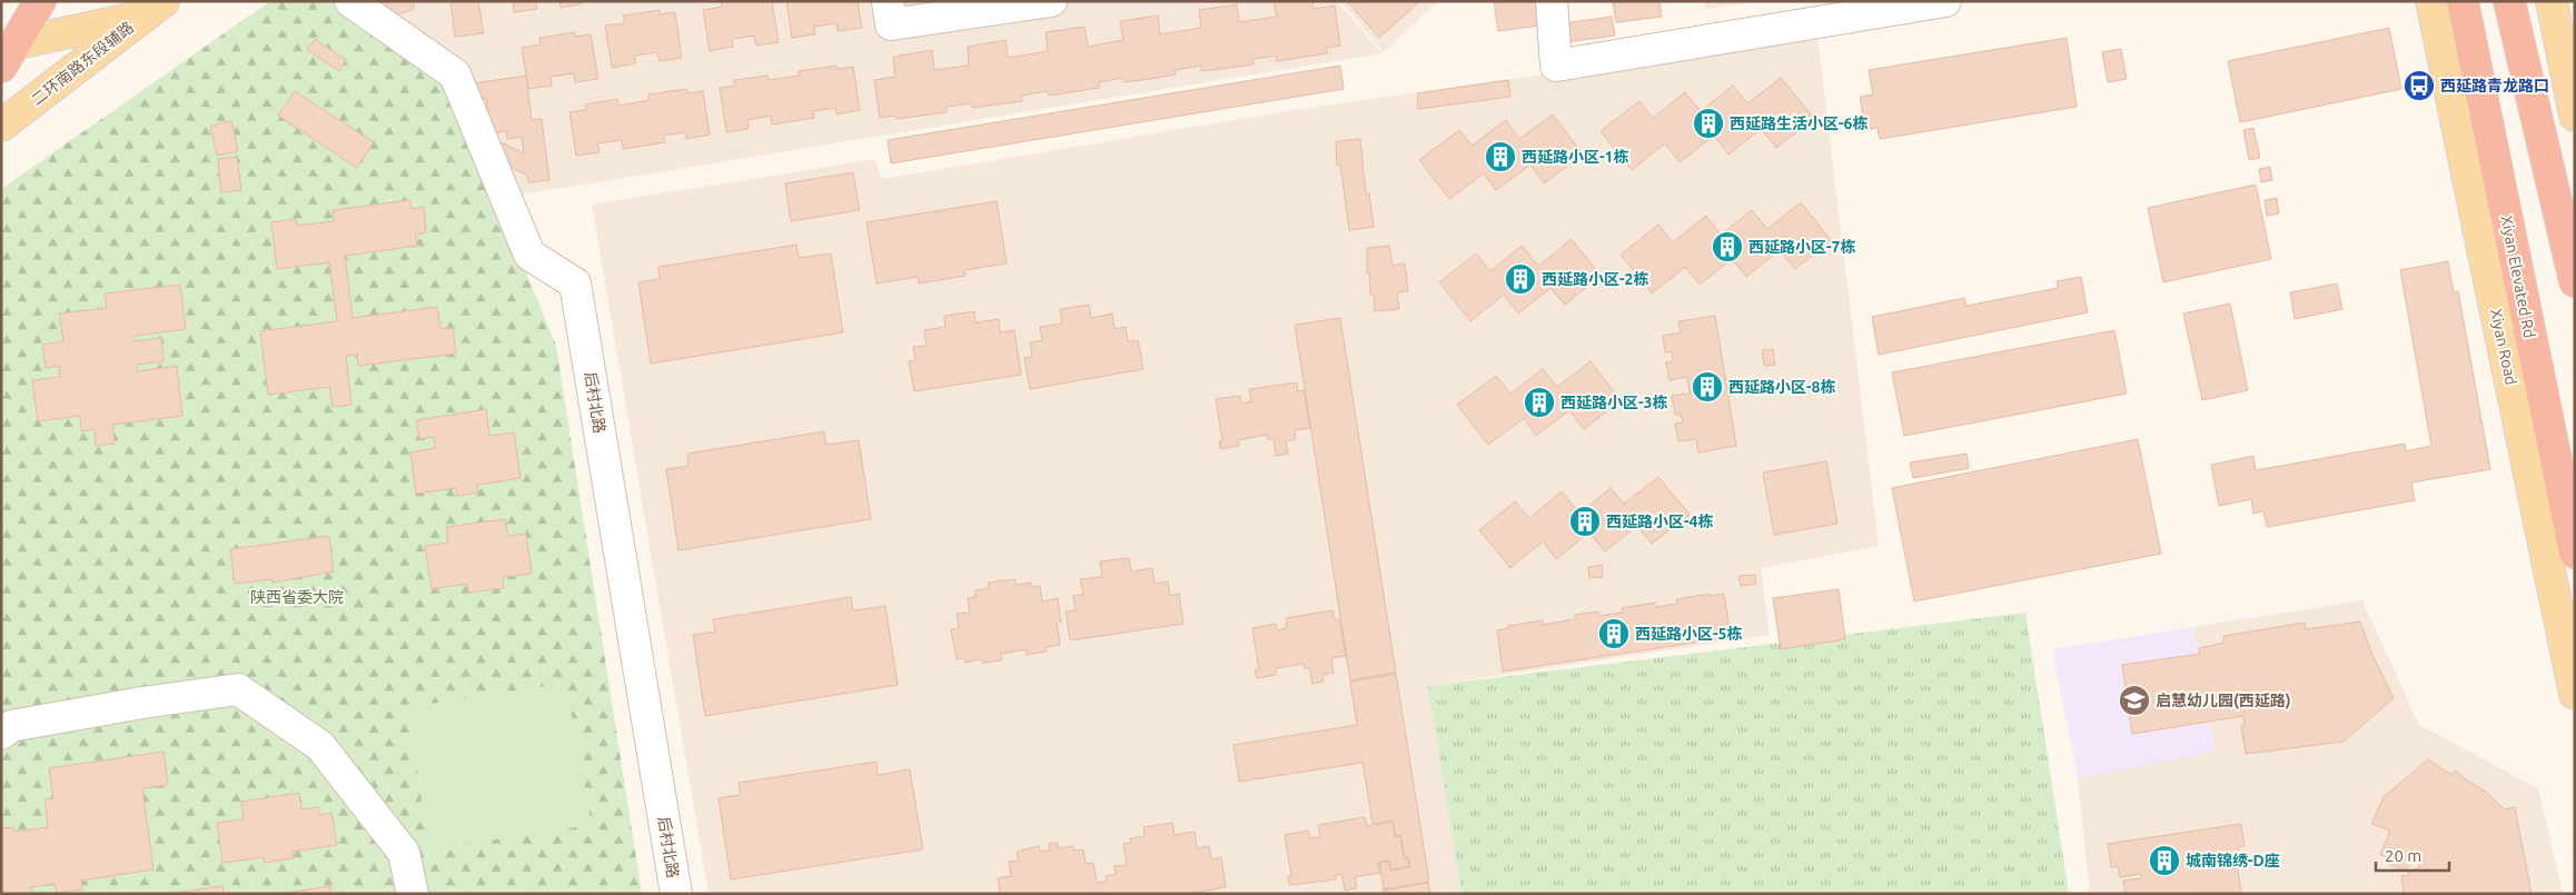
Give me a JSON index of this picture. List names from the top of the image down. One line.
{"streets":{"highway":["Xiyan Elevated Rd"],"main road":["二环南路东段辅路","Xiyan Road"],"street":["后村北路"]},"parks":["陕西省委大院"],"places":{"bus stop":["西延路青龙路口"],"building":["西延路生活小区-6栋","西延路小区-1栋","西延路小区-7栋","西延路小区-2栋","西延路小区-8栋","西延路小区-3栋","西延路小区-4栋","西延路小区-5栋","城南锦绣-D座"],"school or university":["启慧幼儿园(西延路)"]},"scale_bar":"20 m"}
